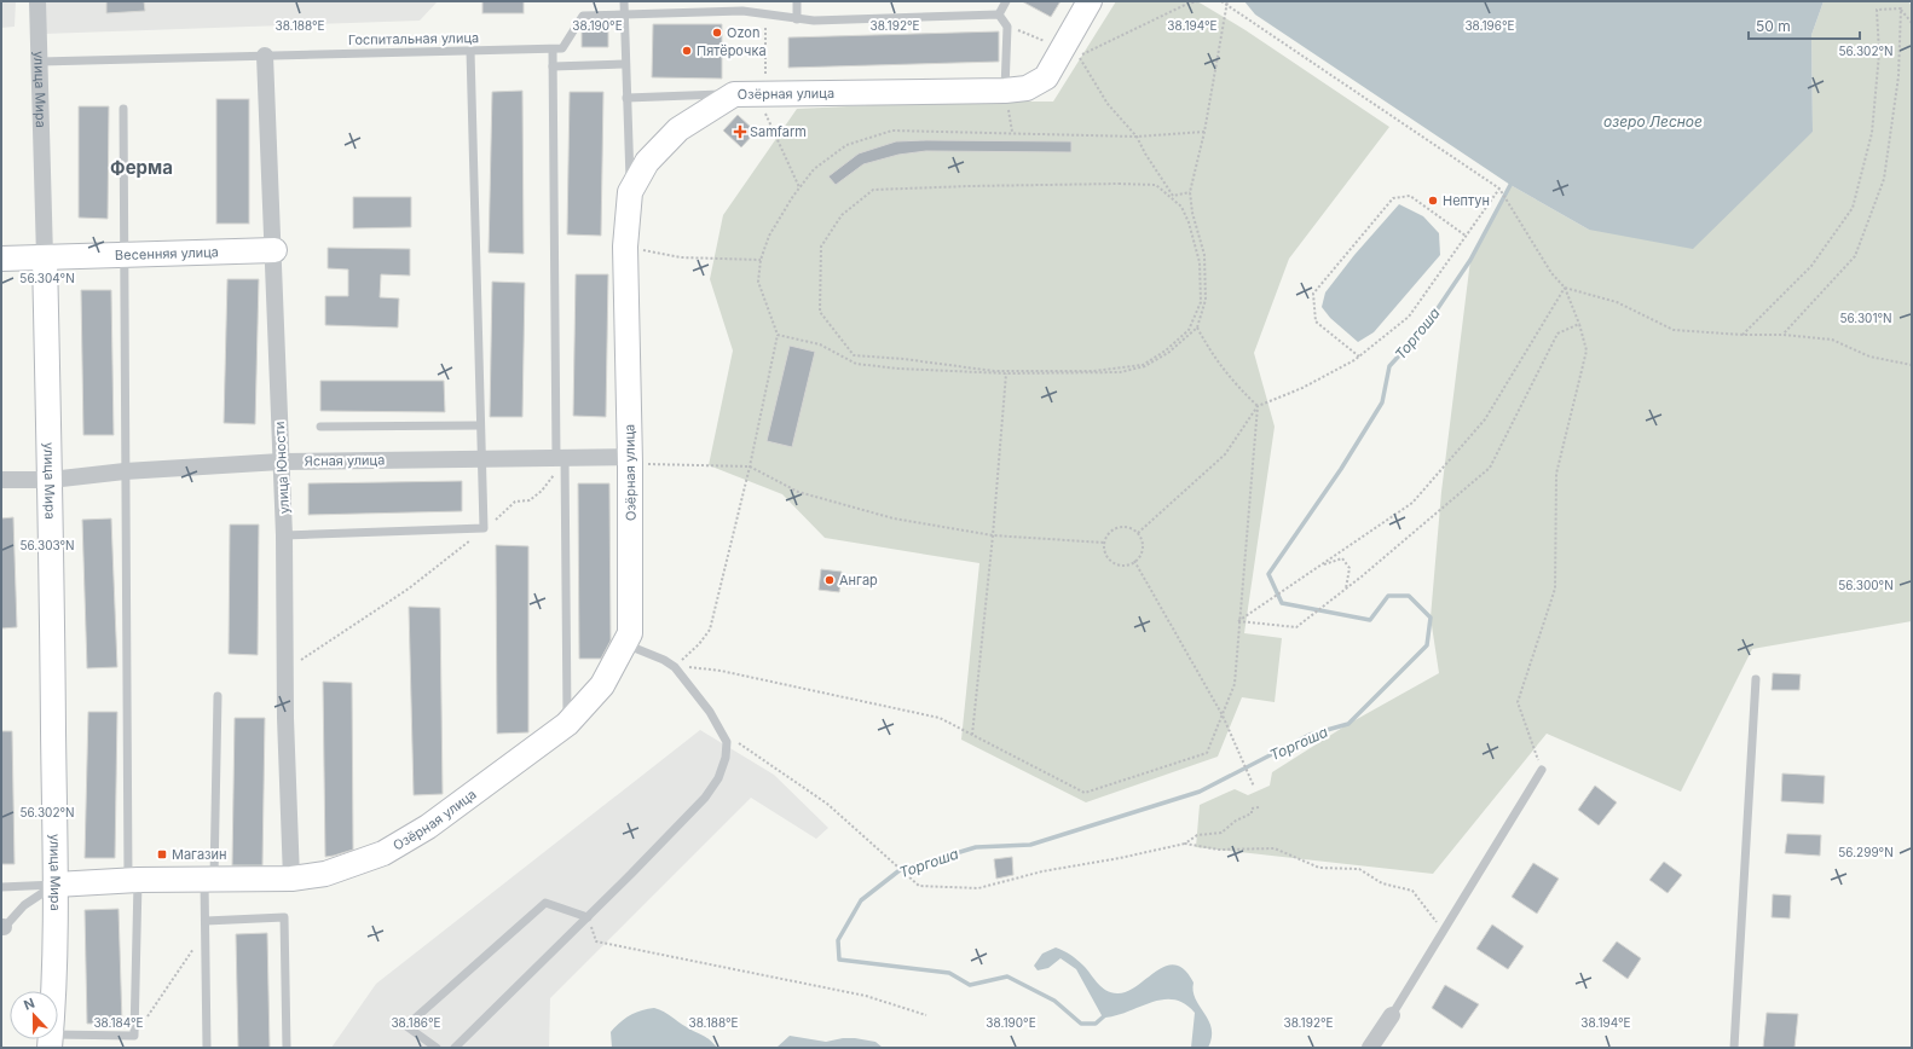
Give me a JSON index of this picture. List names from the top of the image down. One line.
{"streets":{"street":["улица Мира","Озёрная улица","Весенняя улица","Ясная улица","улица Юности"],"lane":["Госпитальная улица"]},"crossings":[["Госпитальная улица","улица Мира"],["Госпитальная улица","улица Юности"],["улица Мира","Озёрная улица"],["улица Мира","Весенняя улица"],["улица Мира","Ясная улица"],["Озёрная улица","Ясная улица"],["Озёрная улица","улица Юности"],["Весенняя улица","улица Юности"],["Ясная улица","улица Юности"]],"districts":["Ферма"],"water":["озеро Лесное","Торгоша"],"places":{"other":["Ozon","Пятёрочка","Нептун","Ангар"],"health":["Samfarm"],"transit":["Магазин"]},"scale_bar":"50 m","north":"top","coordinates":["38.188°E","38.190°E","38.192°E","38.194°E","38.196°E","56.302°N","56.304°N","56.301°N","56.303°N","56.300°N","56.299°N","38.184°E","38.186°E"]}
